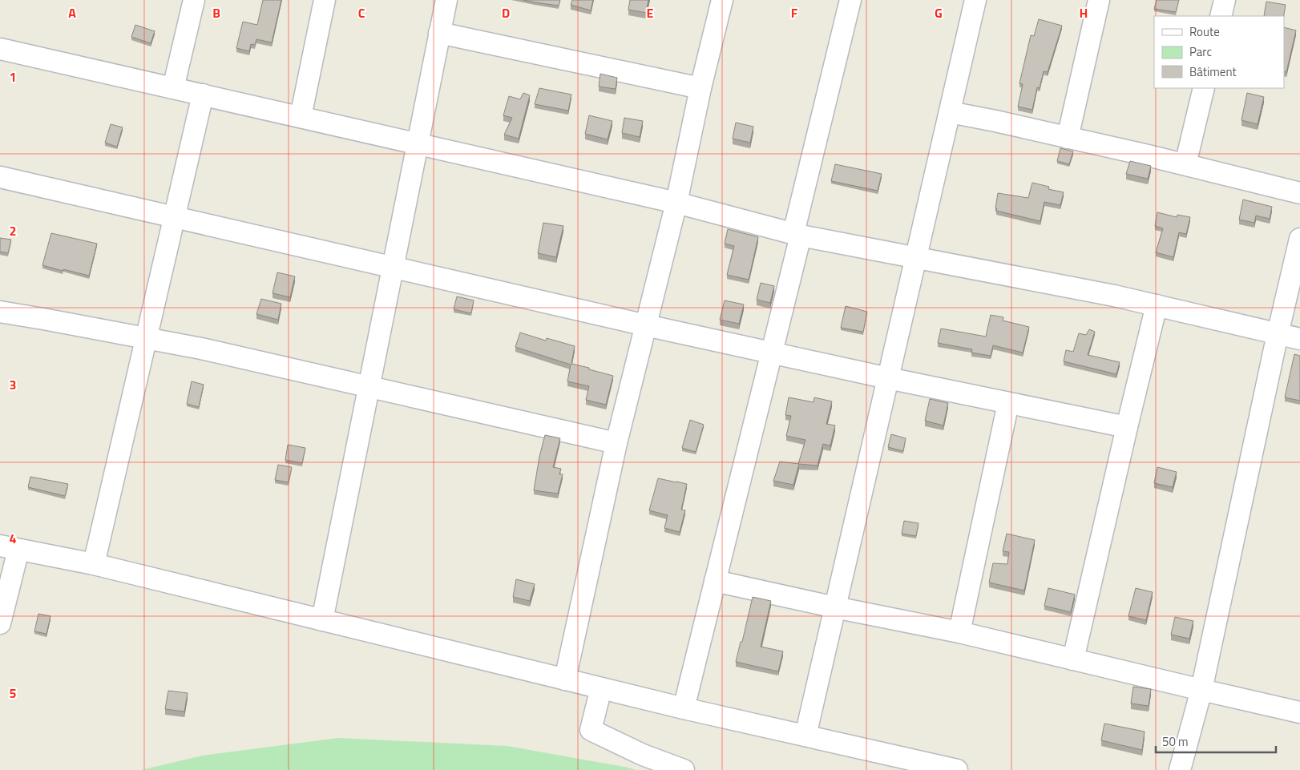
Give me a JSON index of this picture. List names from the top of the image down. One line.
{"legend":["Route","Parc","Bâtiment"],"scale_bar":"50 m","grid":{"columns":["A","B","C","D","E","F","G","H"],"rows":["1","2","3","4","5"]}}
